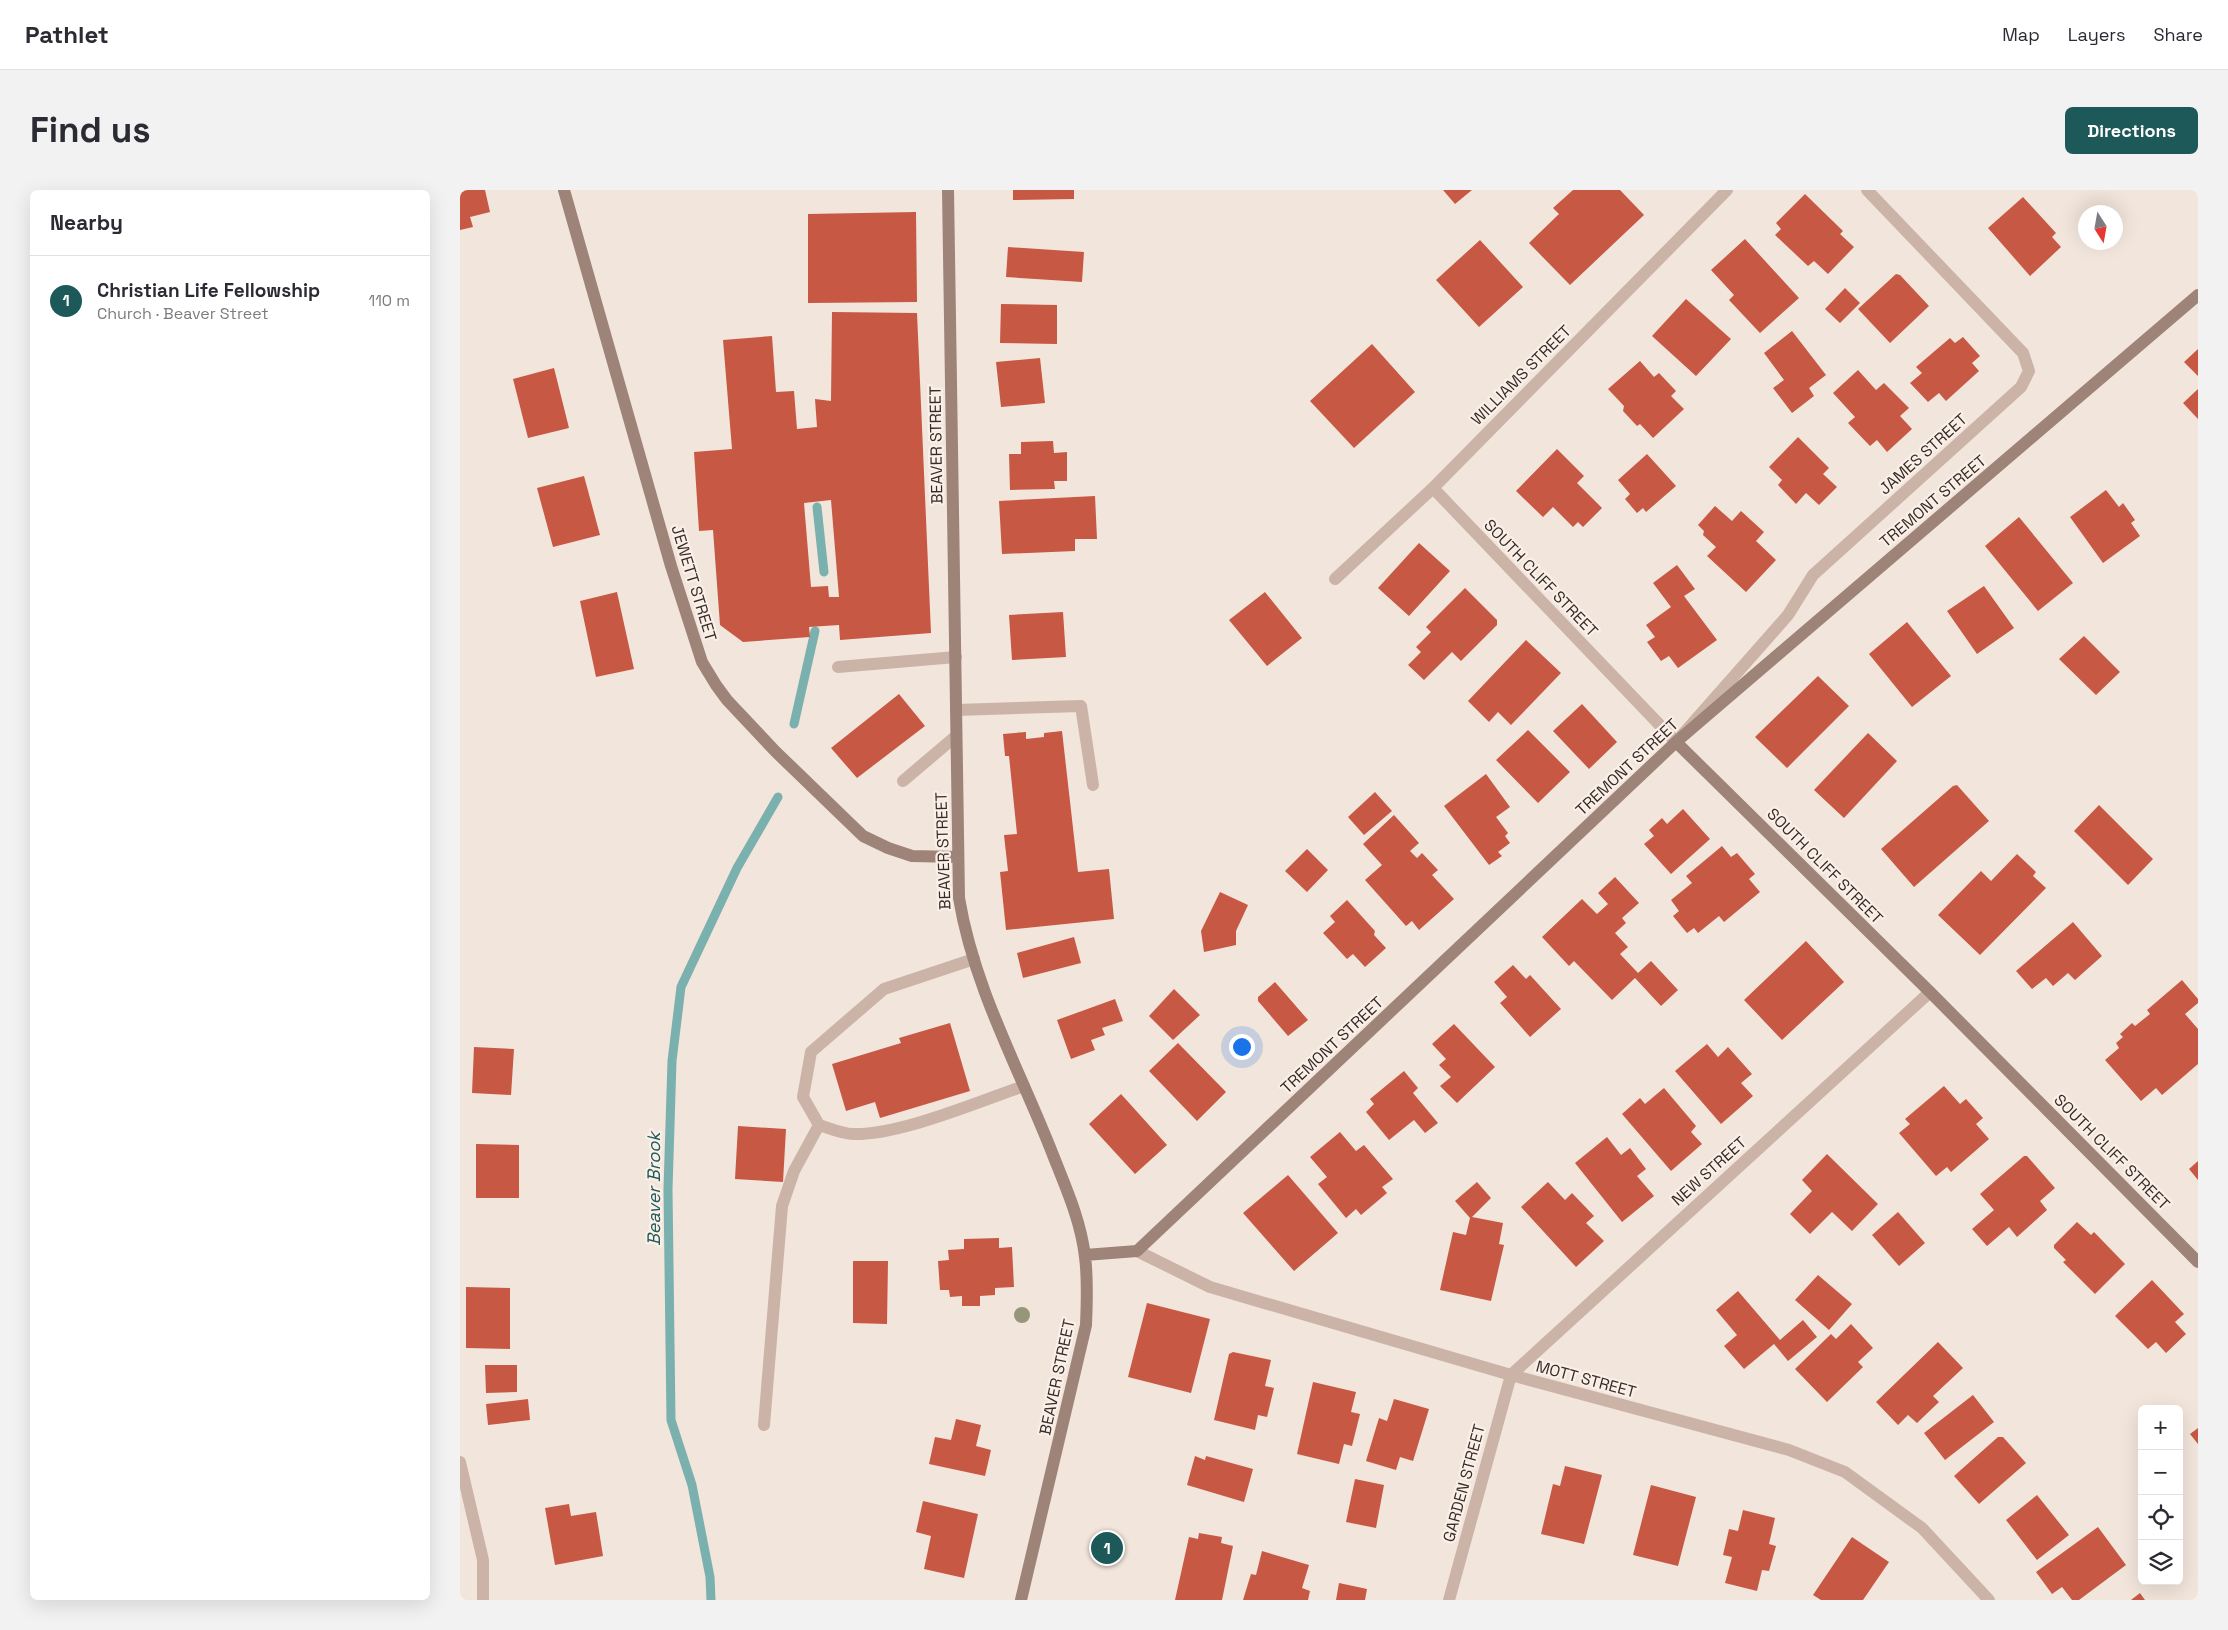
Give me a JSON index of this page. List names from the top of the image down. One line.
{"streets":{"street":["WILLIAMS STREET","BEAVER STREET","JAMES STREET","TREMONT STREET","SOUTH CLIFF STREET","JEWETT STREET","NEW STREET","MOTT STREET","GARDEN STREET"]},"crossings":[["WILLIAMS STREET","SOUTH CLIFF STREET"],["BEAVER STREET","JEWETT STREET"],["JAMES STREET","TREMONT STREET"],["JAMES STREET","SOUTH CLIFF STREET"],["TREMONT STREET","SOUTH CLIFF STREET"],["TREMONT STREET","MOTT STREET"],["SOUTH CLIFF STREET","NEW STREET"],["NEW STREET","MOTT STREET"],["NEW STREET","GARDEN STREET"],["MOTT STREET","GARDEN STREET"]],"water":["Beaver Brook"],"north":"bottom","page":{"header":"Pathlet","nav":["Map","Layers","Share"],"buttons":"Directions","title":"Find us","heading":"Nearby","list":[{"mark":"1","name":"Christian Life Fellowship","note":"Church · Beaver Street","value":"110 m"}],"map_buttons":["+","−"],"pins":"1"}}
